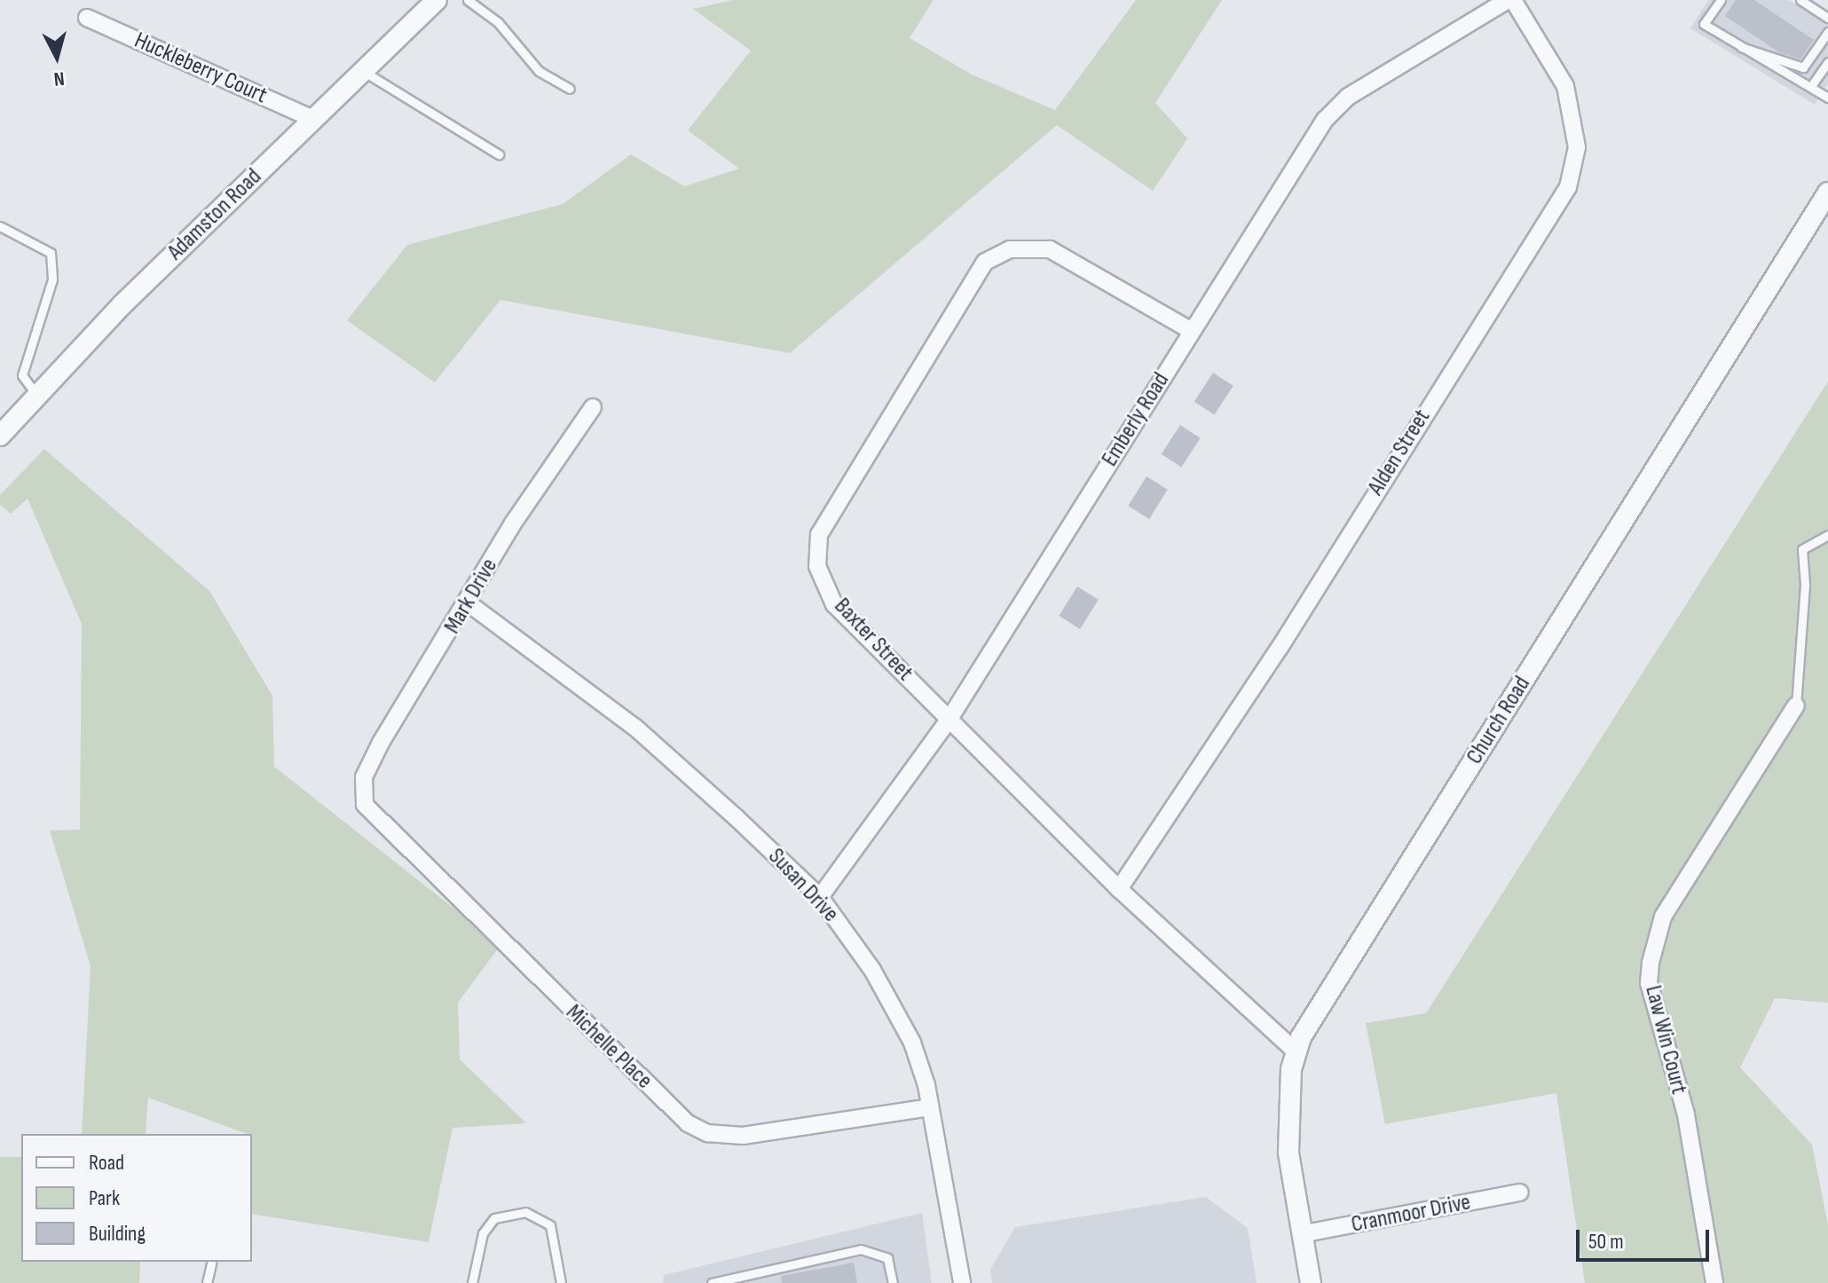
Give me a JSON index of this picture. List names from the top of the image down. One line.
{"streets":{"street":["Huckleberry Court","Adamston Road","Emberly Road","Alden Street","Mark Drive","Baxter Street","Church Road","Susan Drive","Law Win Court","Michelle Place","Cranmoor Drive"]},"crossings":[["Huckleberry Court","Adamston Road"],["Emberly Road","Baxter Street"],["Emberly Road","Susan Drive"],["Alden Street","Baxter Street"],["Mark Drive","Susan Drive"],["Mark Drive","Michelle Place"],["Baxter Street","Church Road"],["Church Road","Cranmoor Drive"],["Susan Drive","Michelle Place"]],"legend":["Road","Park","Building"],"scale_bar":"50 m","north":"bottom"}
